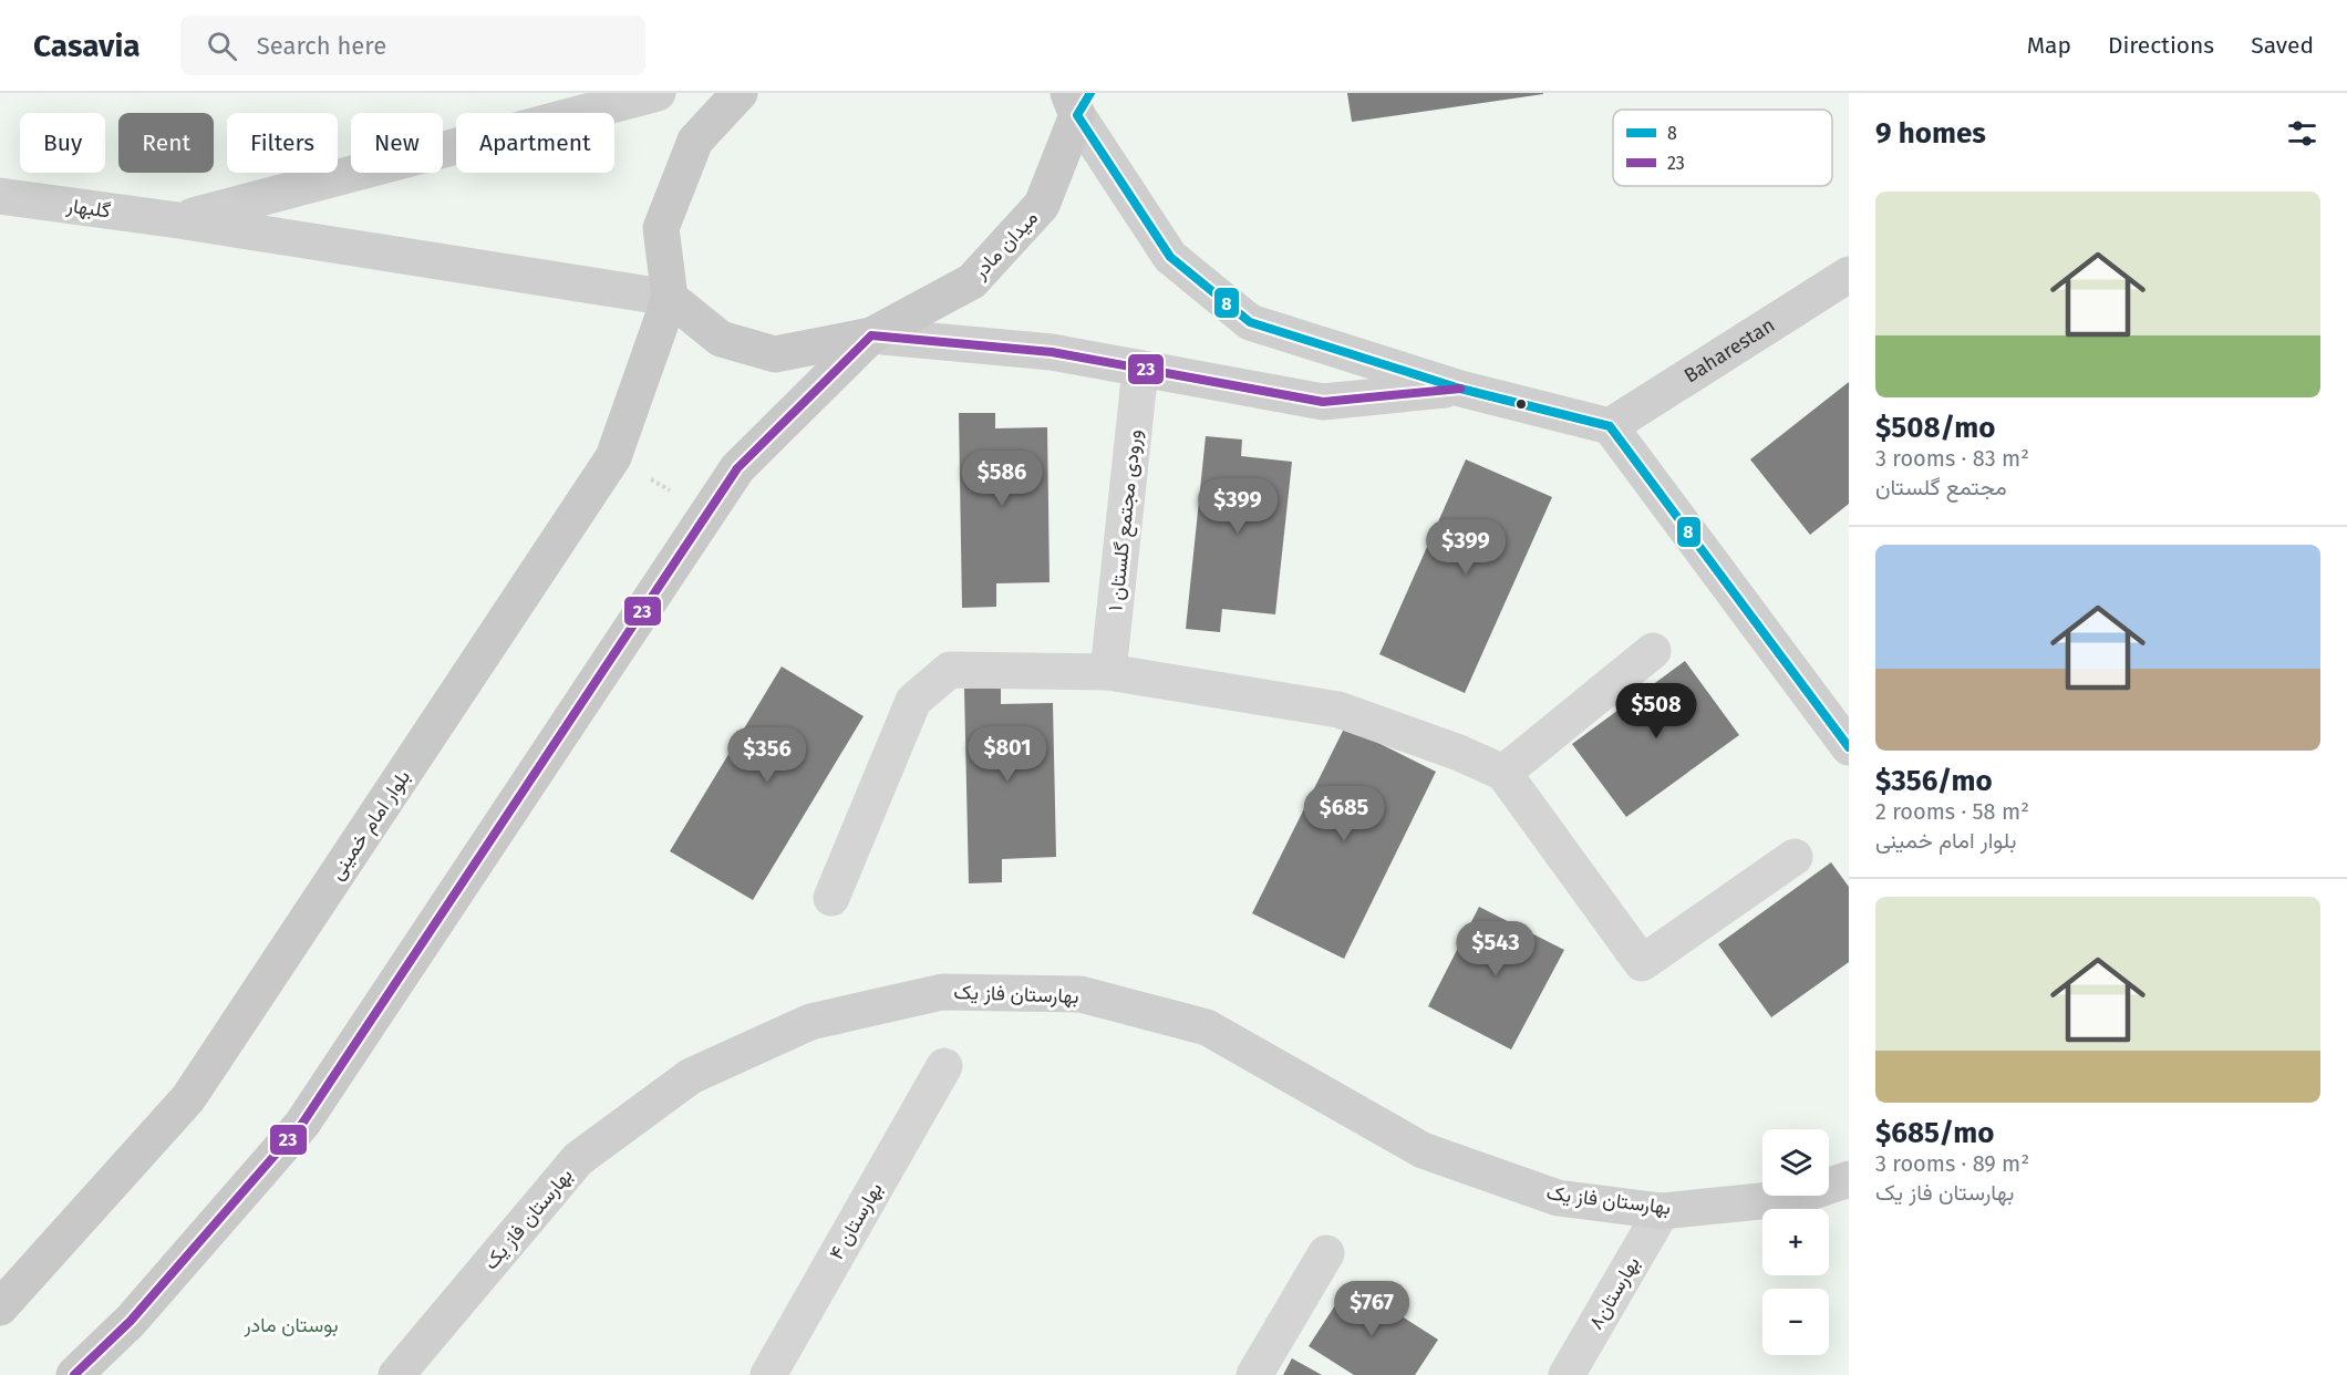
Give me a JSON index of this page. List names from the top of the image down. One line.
{"streets":{"main road":["میدان مادر","بلوار امام خمینی"],"street":["گلبهار","Baharestan","ورودی مجتمع گلستان ۱","بهارستان فاز یک","بهارستان ۴","بهارستان۸"]},"crossings":[["گلبهار","میدان مادر"],["گلبهار","بلوار امام خمینی"],["میدان مادر","بلوار امام خمینی"],["بهارستان فاز یک","بهارستان۸"]],"parks":["بوستان مادر"],"lines":["transit line 8","transit line 23"],"legend":["8","23"],"page":{"header":"Casavia","search":"Search here","nav":["Map","Directions","Saved"],"heading":"9 homes","chip":["Buy","Rent","Filters","New","Apartment"],"list":[{"name":"$508/mo","note":"3 rooms · 83 m² · مجتمع گلستان"},{"name":"$356/mo","note":"2 rooms · 58 m² · بلوار امام خمینی"},{"name":"$685/mo","note":"3 rooms · 89 m² · بهارستان فاز یک"}],"price":["$586","$399","$399","$508","$801","$356","$685","$543","$767"],"map_buttons":["+","−"]}}
